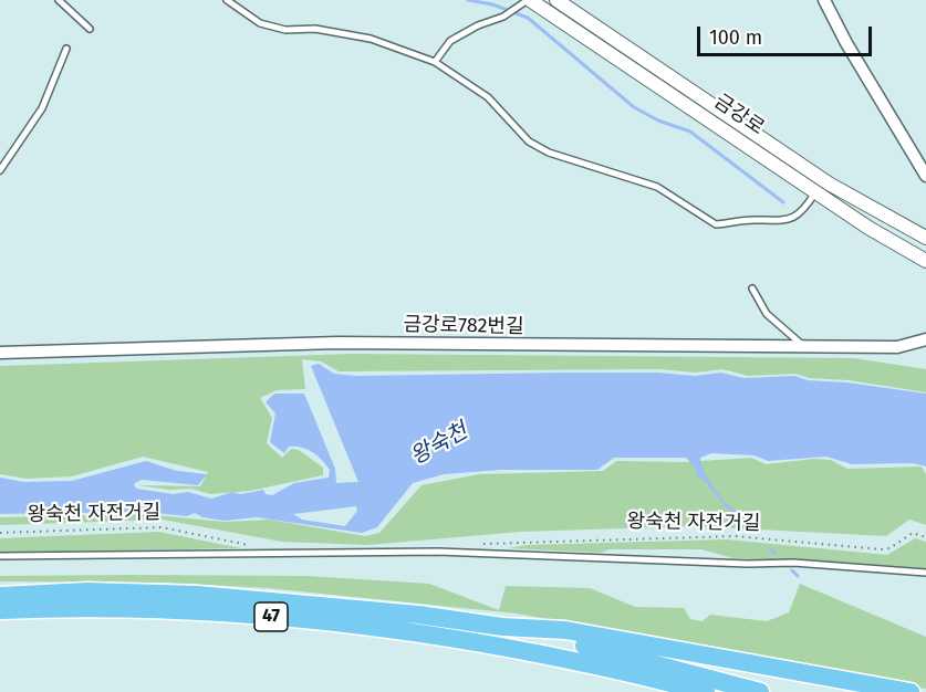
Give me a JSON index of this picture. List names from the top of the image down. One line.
{"streets":{"highway":["47"],"street":["금강로","금강로782번길"],"path":["왕숙천 자전거길"]},"water":["왕숙천"],"scale_bar":"100 m"}
